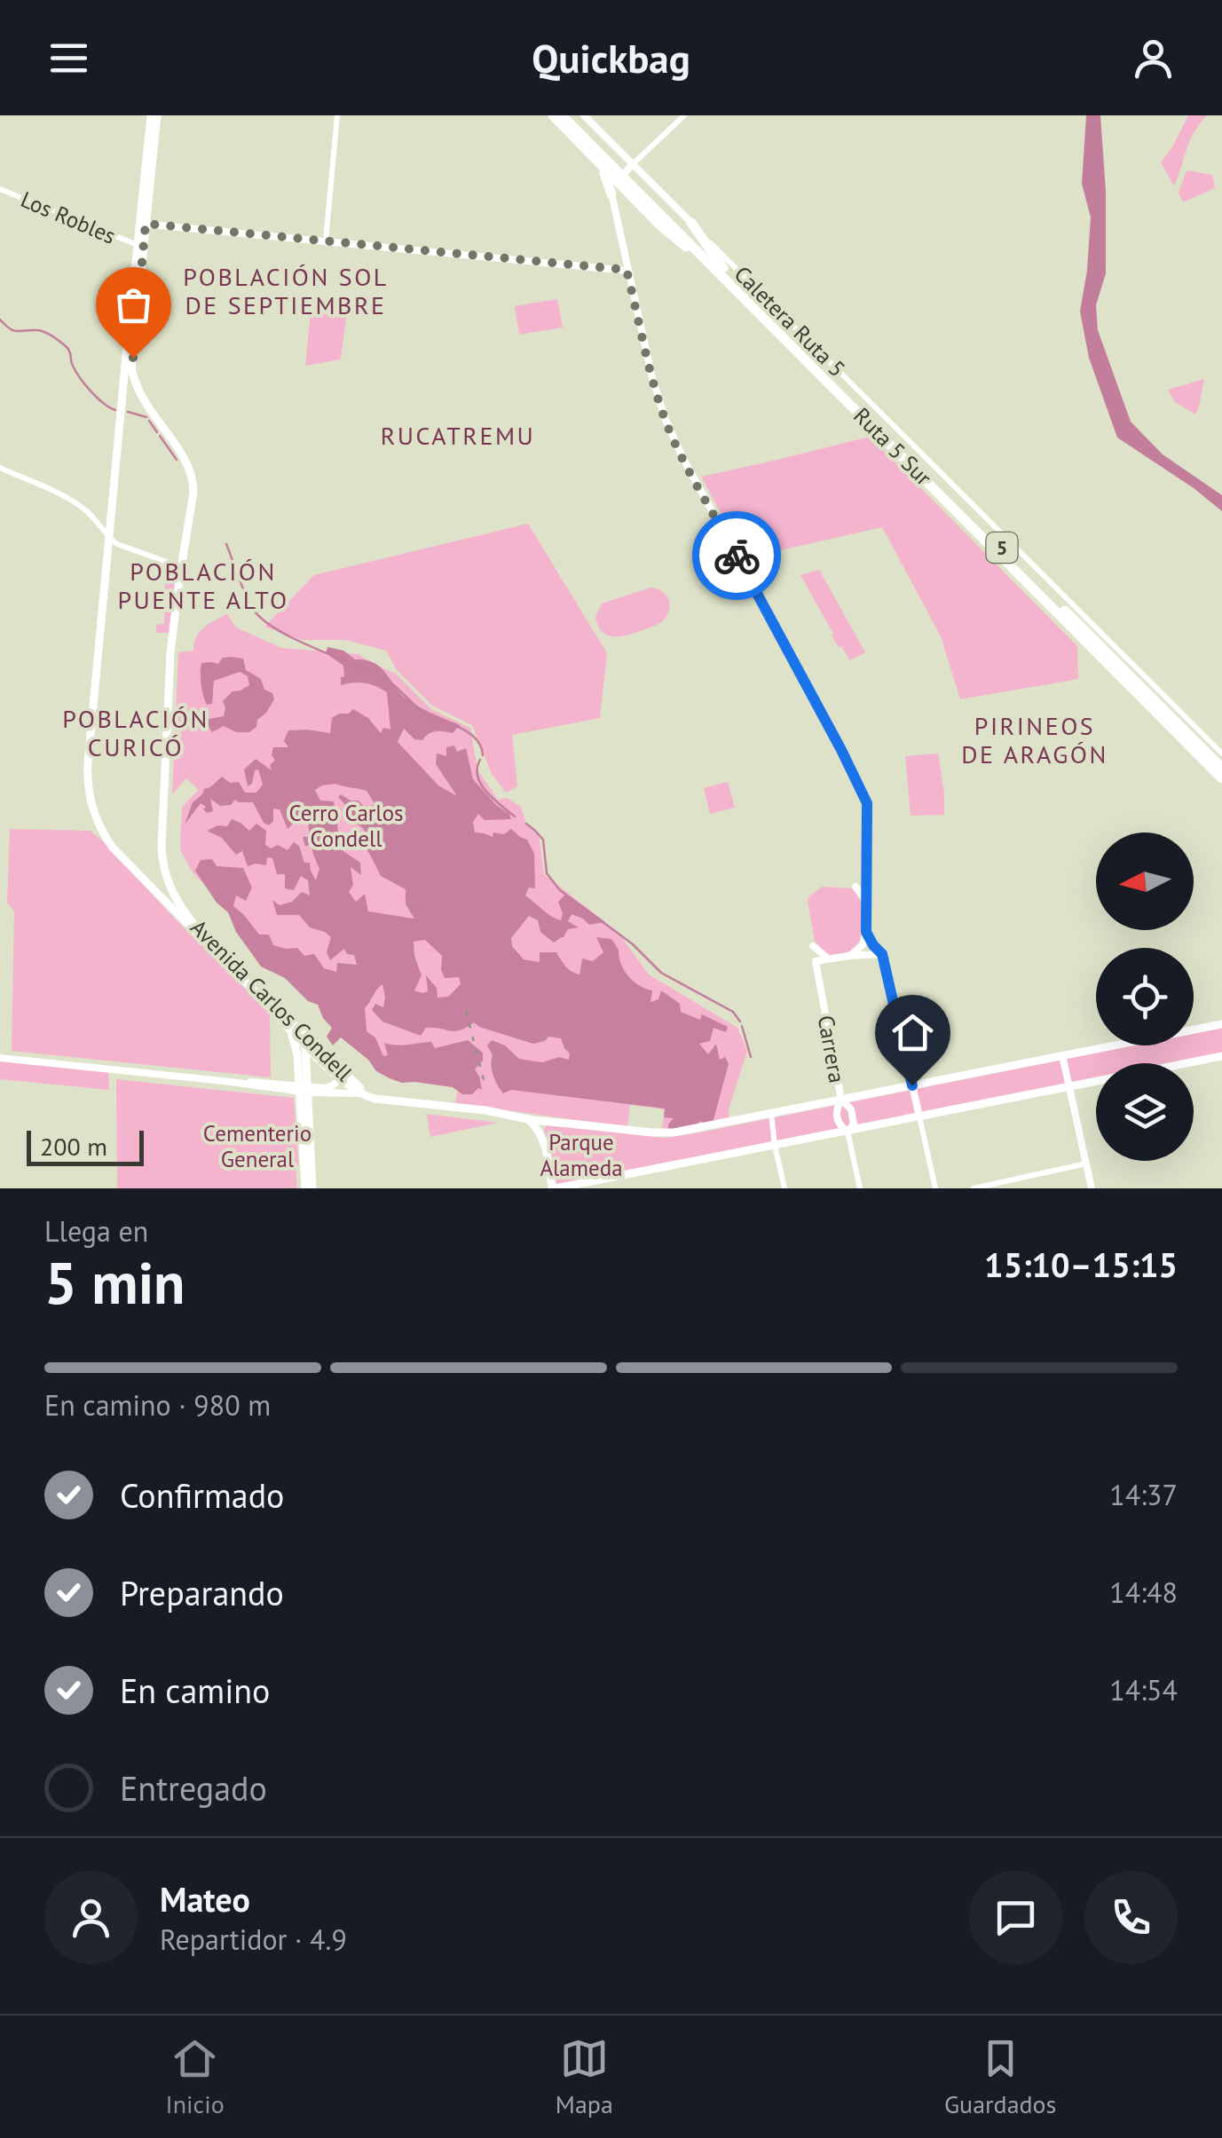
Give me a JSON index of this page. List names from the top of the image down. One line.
{"streets":{"highway":["Ruta 5 Sur","5"],"main road":["Caletera Ruta 5","Avenida Carlos Condell","Carrera"],"street":["Los Robles"]},"crossings":[["Los Robles","Avenida Carlos Condell"]],"districts":["POBLACIÓN SOL DE SEPTIEMBRE","RUCATREMU","POBLACIÓN PUENTE ALTO","POBLACIÓN CURICÓ","PIRINEOS DE ARAGÓN"],"parks":["Cerro Carlos Condell","Cementerio General","Parque Alameda"],"scale_bar":"200 m","north":"left","page":{"header":"Quickbag","scale":"200 m","heading":["5 min","Llega en","15:10–15:15"],"panel":["Mateo","Repartidor · 4.9"],"bar":"En camino · 980 m","list":[["Confirmado","14:37"],["Preparando","14:48"],["En camino","14:54"],"Entregado"],"tabs":["Inicio","Mapa","Guardados"]}}
